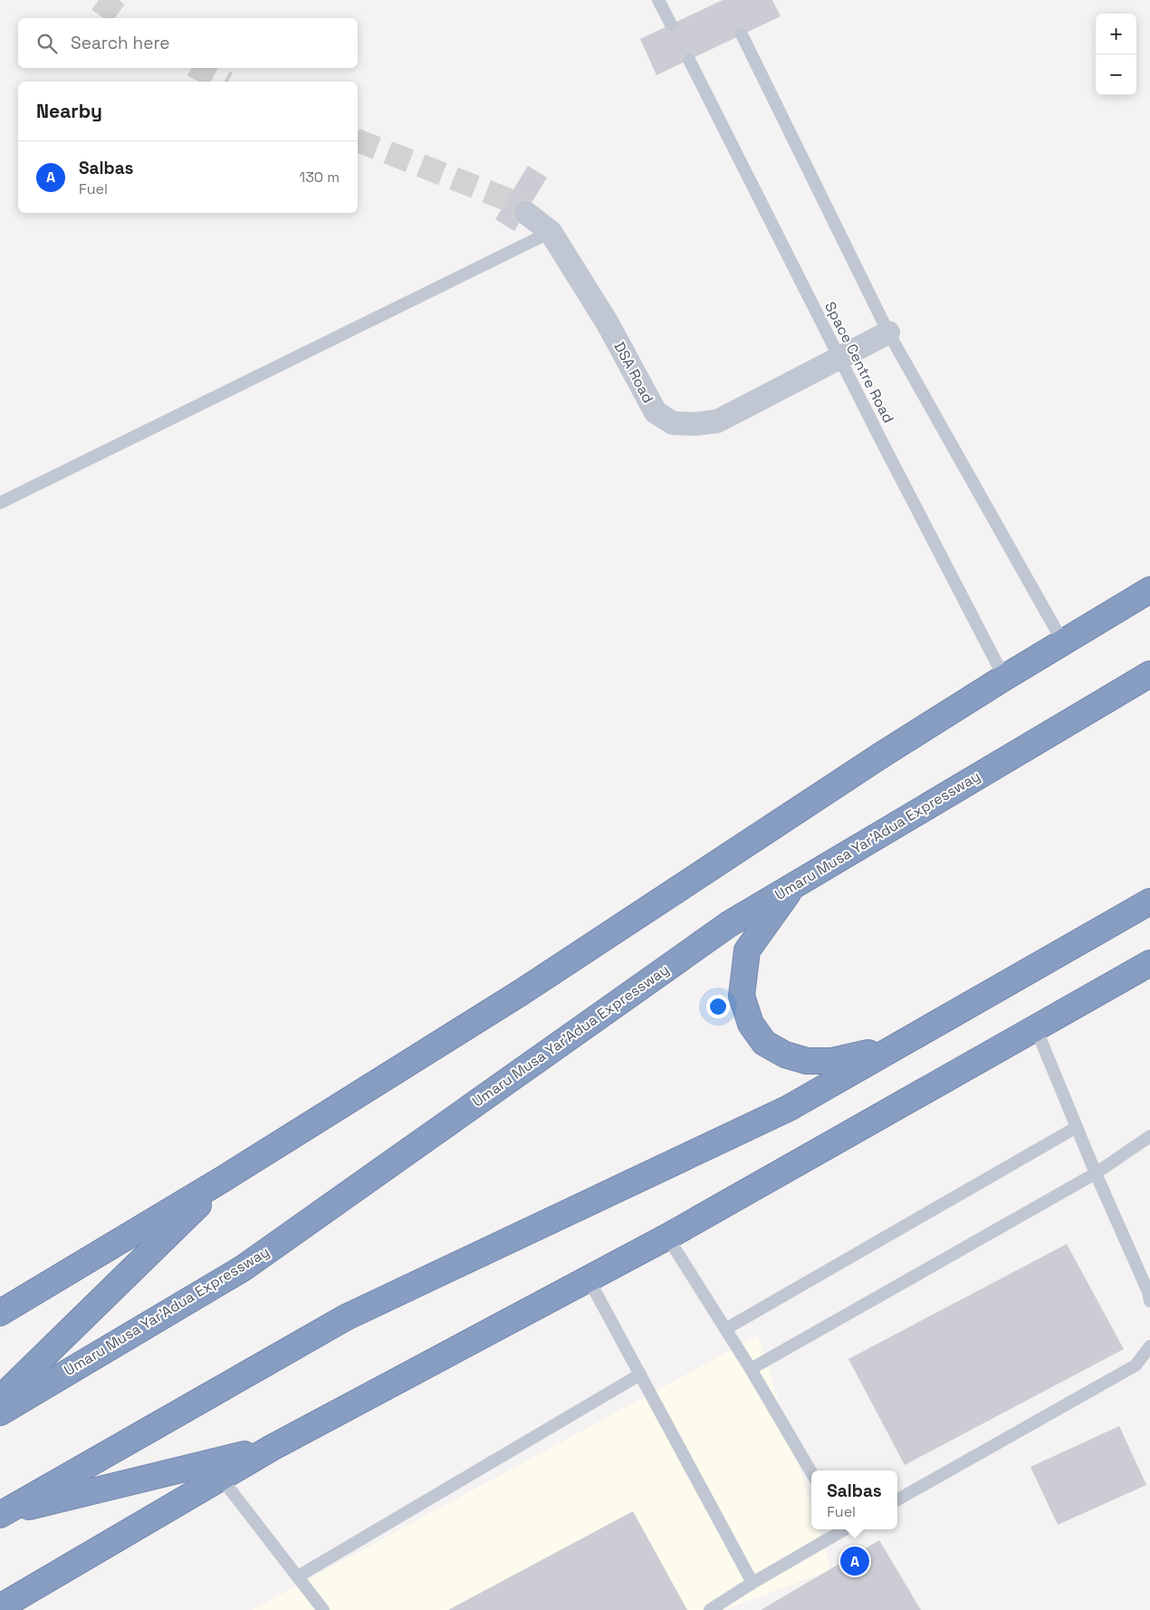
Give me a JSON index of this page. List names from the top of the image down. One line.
{"streets":{"highway":["Umaru Musa Yar'Adua Expressway"],"street":["DSA Road"],"lane":["Space Centre Road"]},"crossings":[["Space Centre Road","DSA Road"]],"page":{"map_buttons":["+","−"],"search":"Search here","heading":"Nearby","list":[{"mark":"A","name":"Salbas","note":"Fuel","value":"130 m"}],"popup":["Salbas","Fuel"],"pins":"A"}}
